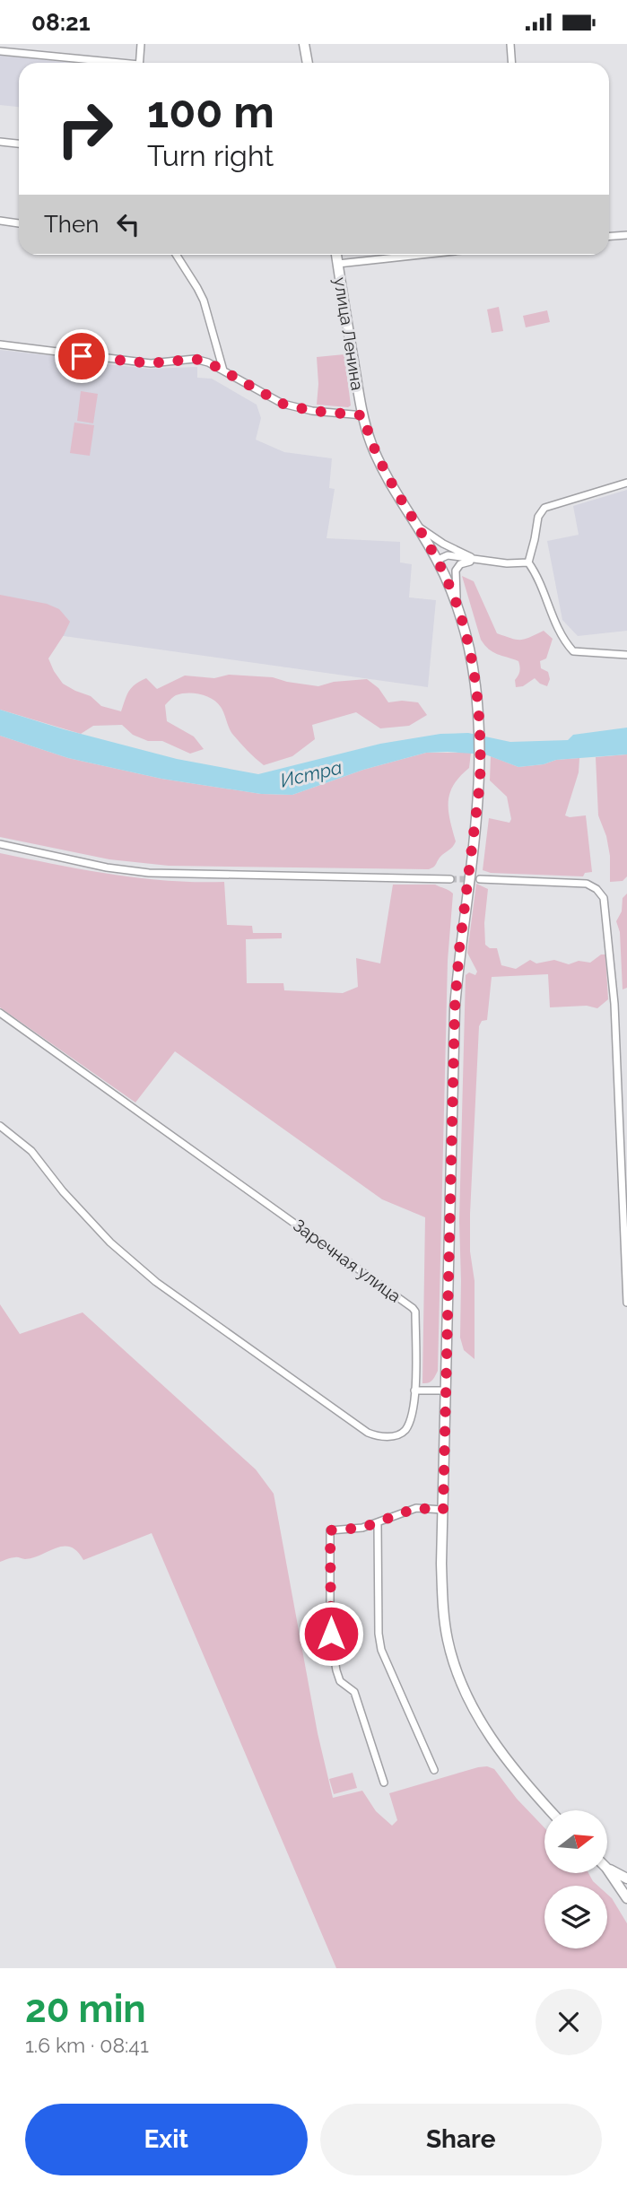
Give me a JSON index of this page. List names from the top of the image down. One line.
{"streets":{"main road":["улица Ленина"],"street":["Заречная улица"]},"water":["Истра"],"north":"right","page":{"status":"08:21","turn":["100 m","Turn right"],"then":"Then","heading":["20 min","1.6 km · 08:41"],"buttons":["Exit","Share"]}}
